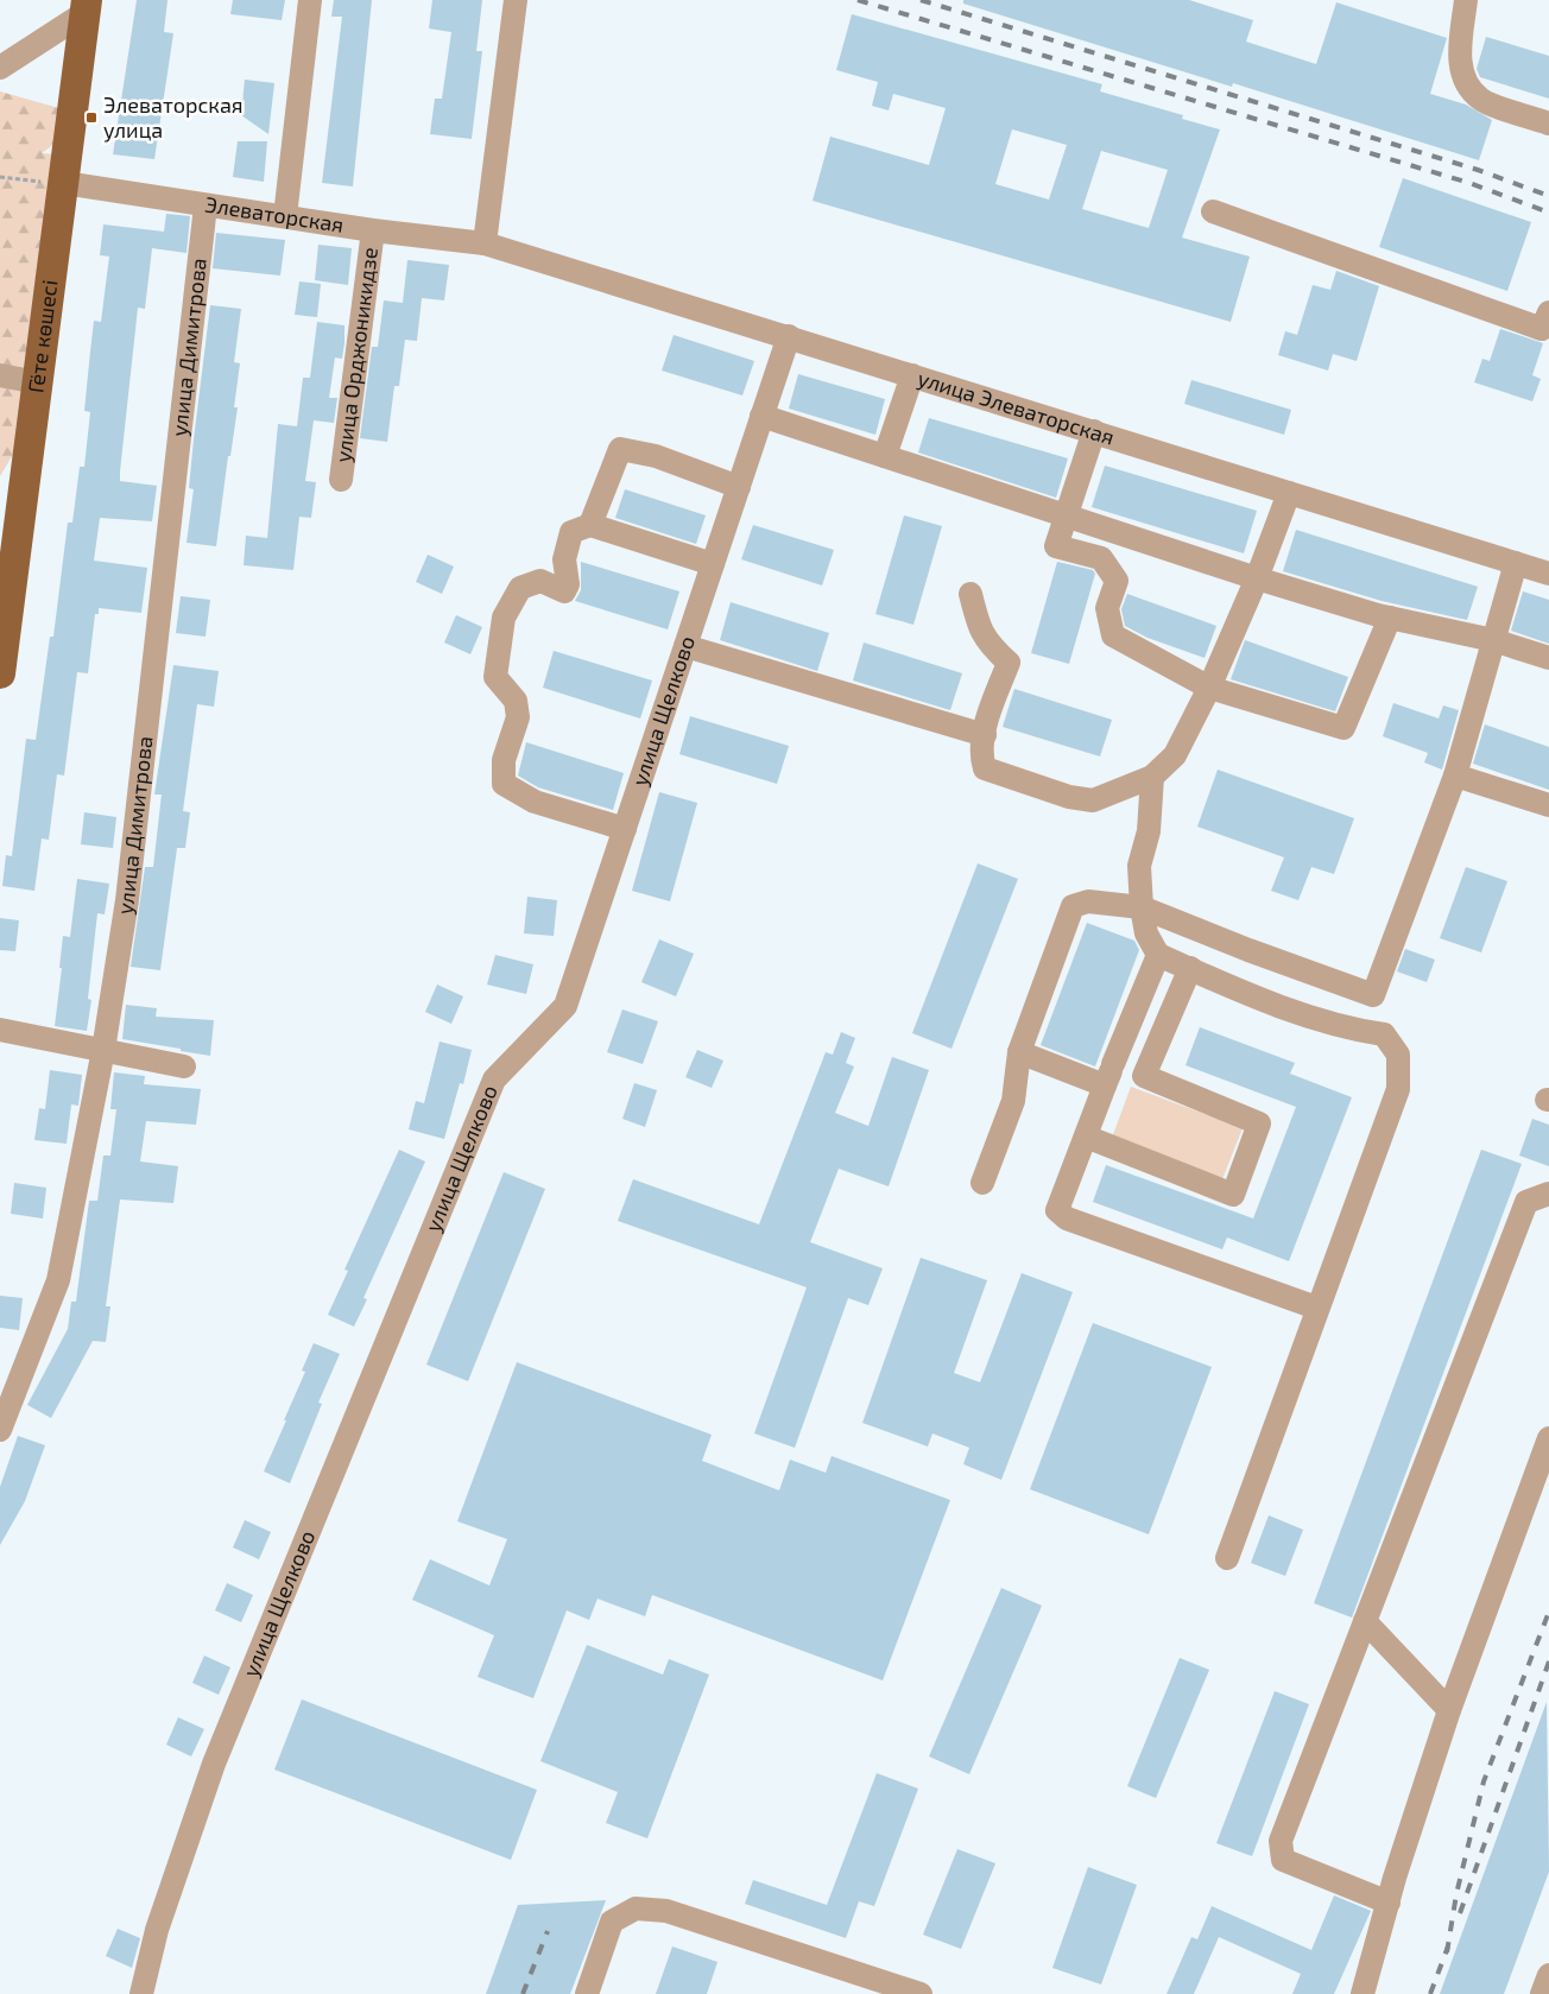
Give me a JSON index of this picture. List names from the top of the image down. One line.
{"streets":{"main road":["Гёте көшесі"],"street":["Элеваторская","улица Димитрова","улица Орджоникидзе","улица Элеваторская","улица Щелково"]},"crossings":[["Элеваторская","Гёте көшесі"],["Элеваторская","улица Димитрова"],["Элеваторская","улица Орджоникидзе"],["Элеваторская","улица Элеваторская"],["улица Элеваторская","улица Щелково"]],"places":{"transit":["Элеваторская улица"]}}
